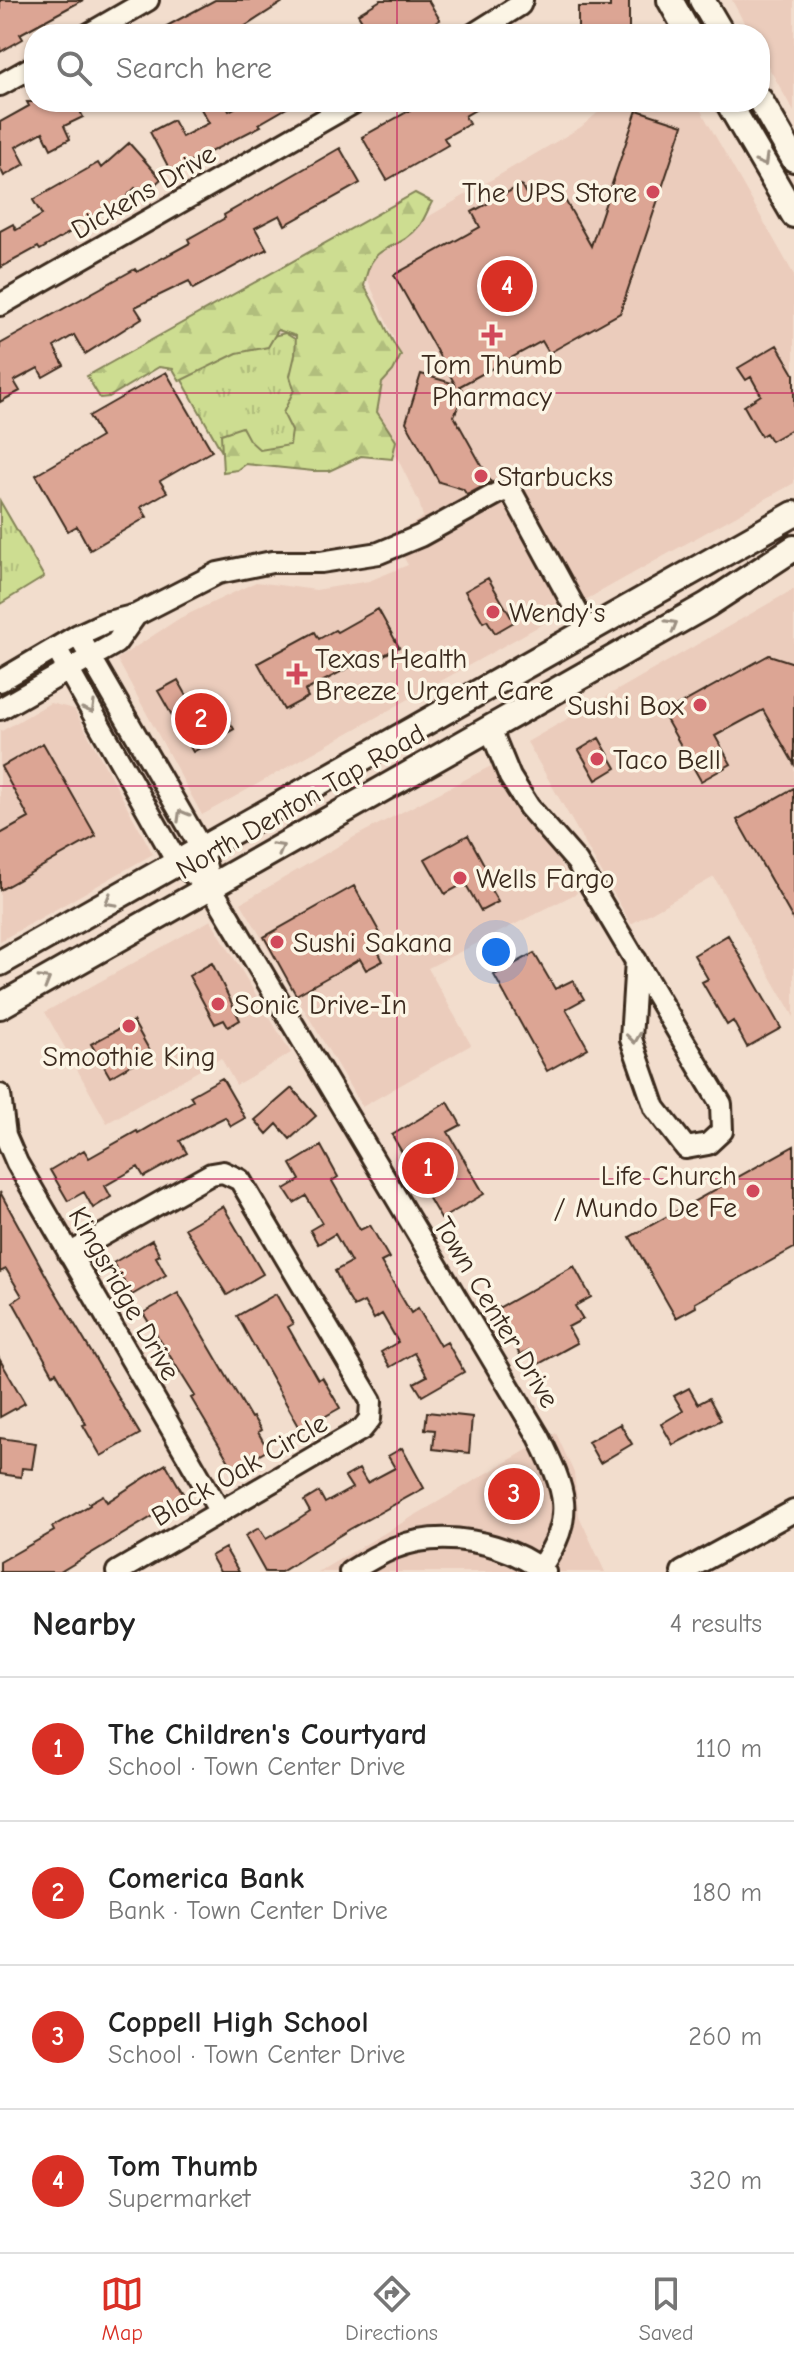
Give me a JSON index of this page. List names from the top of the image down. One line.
{"streets":{"main road":["North Denton Tap Road"],"street":["Dickens Drive","Kingsridge Drive","Town Center Drive","Black Oak Circle"]},"crossings":[["North Denton Tap Road","Town Center Drive"],["Kingsridge Drive","Black Oak Circle"]],"places":{"other":["The UPS Store","Starbucks","Wendy's","Sushi Box","Taco Bell","Wells Fargo","Sushi Sakana","Sonic Drive-In","Smoothie King","Life Church / Mundo De Fe"],"health":["Tom Thumb Pharmacy","Texas Health Breeze Urgent Care"]},"page":{"search":"Search here","pins":["4","2","1","3"],"heading":["Nearby","4 results"],"list":[{"mark":"1","name":"The Children's Courtyard","note":"School · Town Center Drive","value":"110 m"},{"mark":"2","name":"Comerica Bank","note":"Bank · Town Center Drive","value":"180 m"},{"mark":"3","name":"Coppell High School","note":"School · Town Center Drive","value":"260 m"},{"mark":"4","name":"Tom Thumb","note":"Supermarket","value":"320 m"}],"nav":["Map","Directions","Saved"]}}
